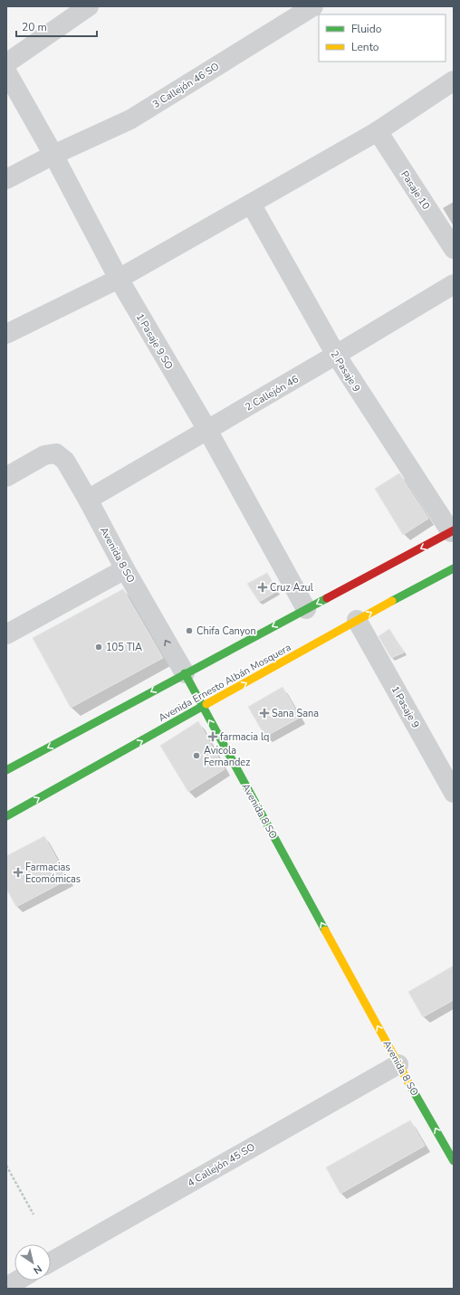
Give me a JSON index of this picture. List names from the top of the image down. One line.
{"streets":{"street":["3 Callejón 46 SO","Pasaje 10","1 Pasaje 9 SO","2 Pasaje 9","2 Callejón 46","Avenida 8 SO","Avenida Ernesto Albán Mosquera","1 Pasaje 9","4 Callejón 45 SO"]},"crossings":[["3 Callejón 46 SO","1 Pasaje 9 SO"],["1 Pasaje 9 SO","2 Callejón 46"],["2 Pasaje 9","2 Callejón 46"],["2 Callejón 46","Avenida 8 SO"],["Avenida 8 SO","Avenida Ernesto Albán Mosquera"],["Avenida 8 SO","4 Callejón 45 SO"],["Avenida Ernesto Albán Mosquera","1 Pasaje 9"]],"one_way":["Avenida 8 SO"],"places":{"health":["Cruz Azul","Sana Sana","farmacia lq","Farmacias Ecomómicas"],"other":["Chifa Canyon","105 TIA","Avicola Fernandez"]},"legend":["Fluido","Lento"],"scale_bar":"20 m","north":"bottom right"}
